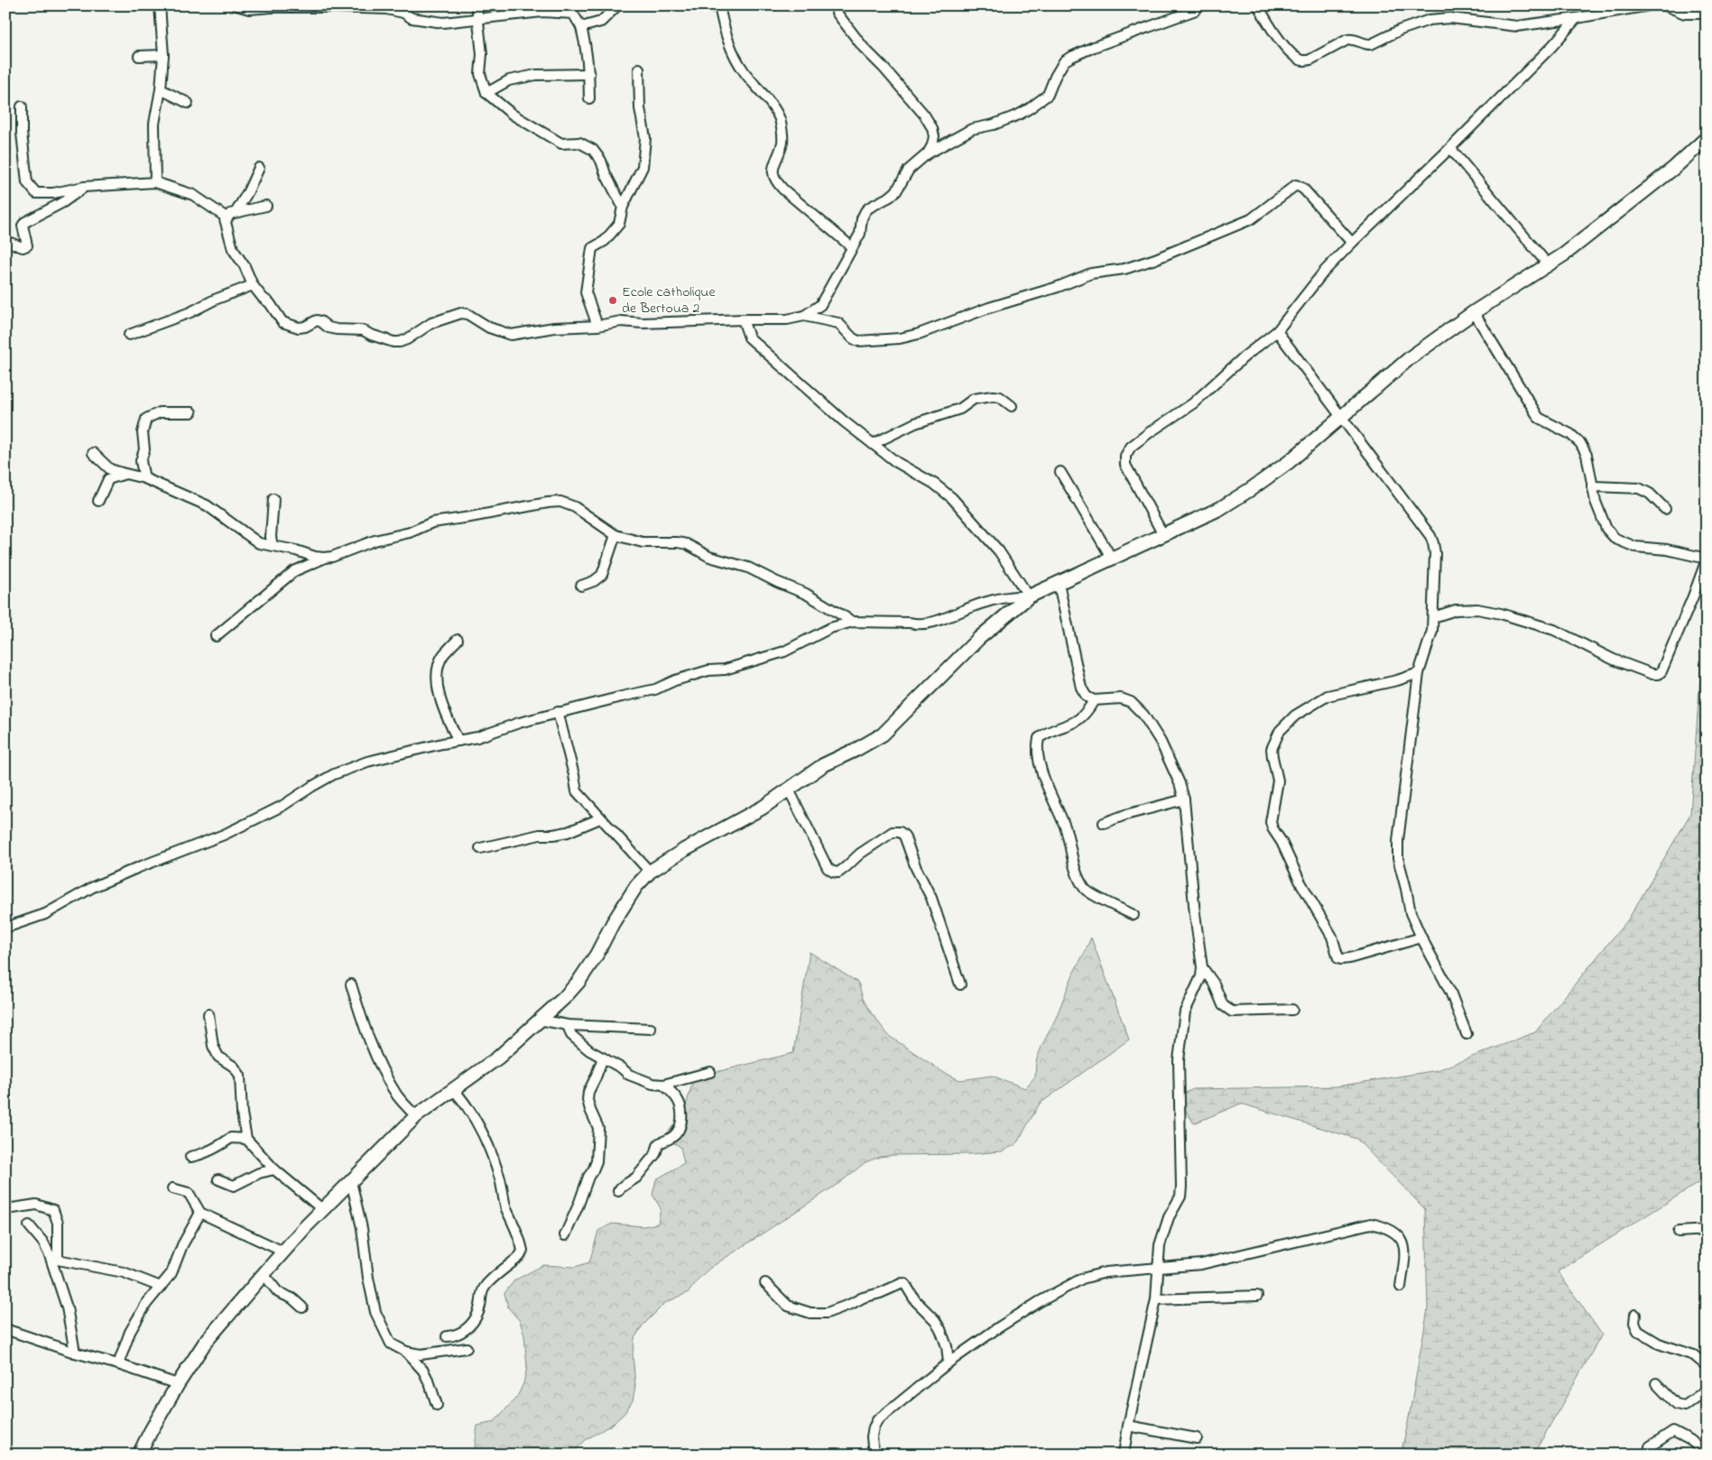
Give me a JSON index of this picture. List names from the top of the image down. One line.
{"places":["Ecole catholique de Bertoua 2"]}
